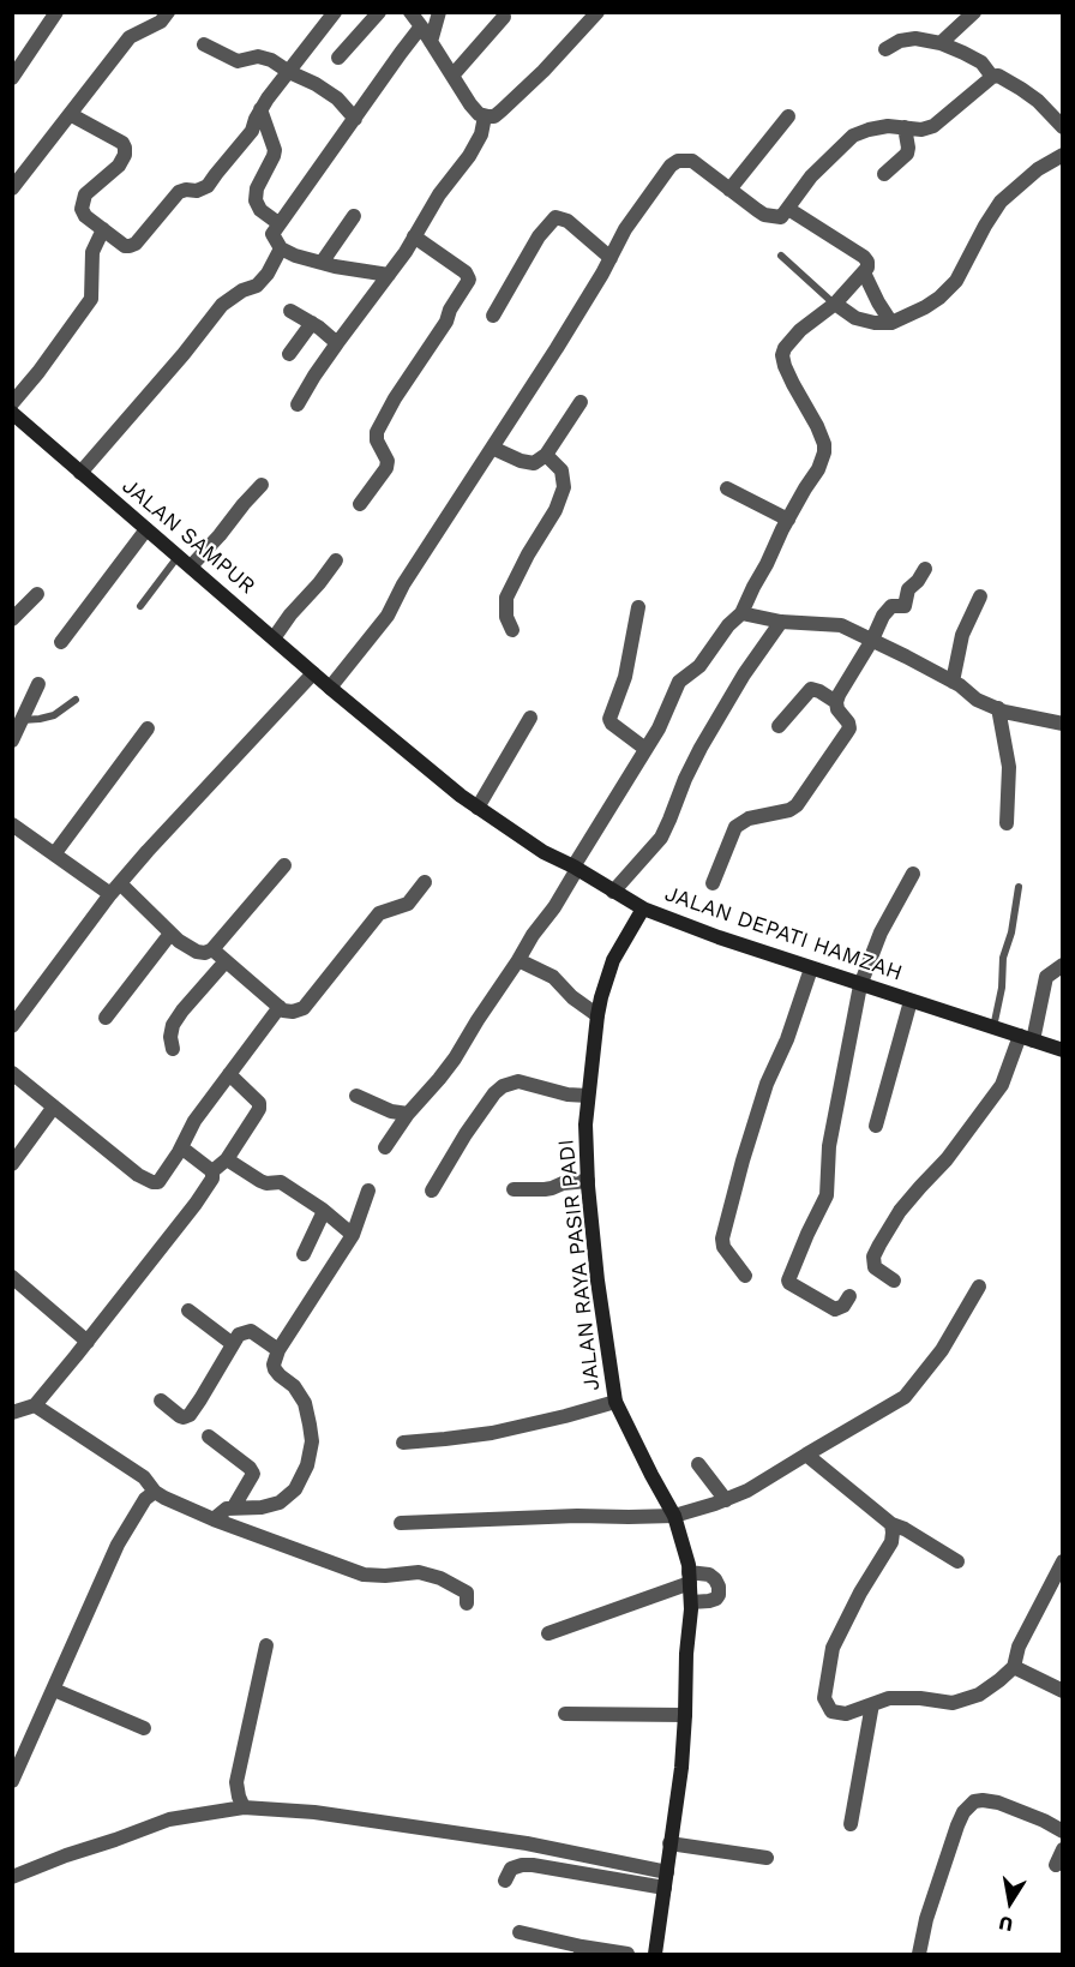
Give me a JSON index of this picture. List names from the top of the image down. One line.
{"streets":{"main road":["JALAN SAMPUR","JALAN DEPATI HAMZAH","JALAN RAYA PASIR PADI"]},"crossings":[["JALAN SAMPUR","JALAN DEPATI HAMZAH"],["JALAN DEPATI HAMZAH","JALAN RAYA PASIR PADI"]],"north":"bottom"}
